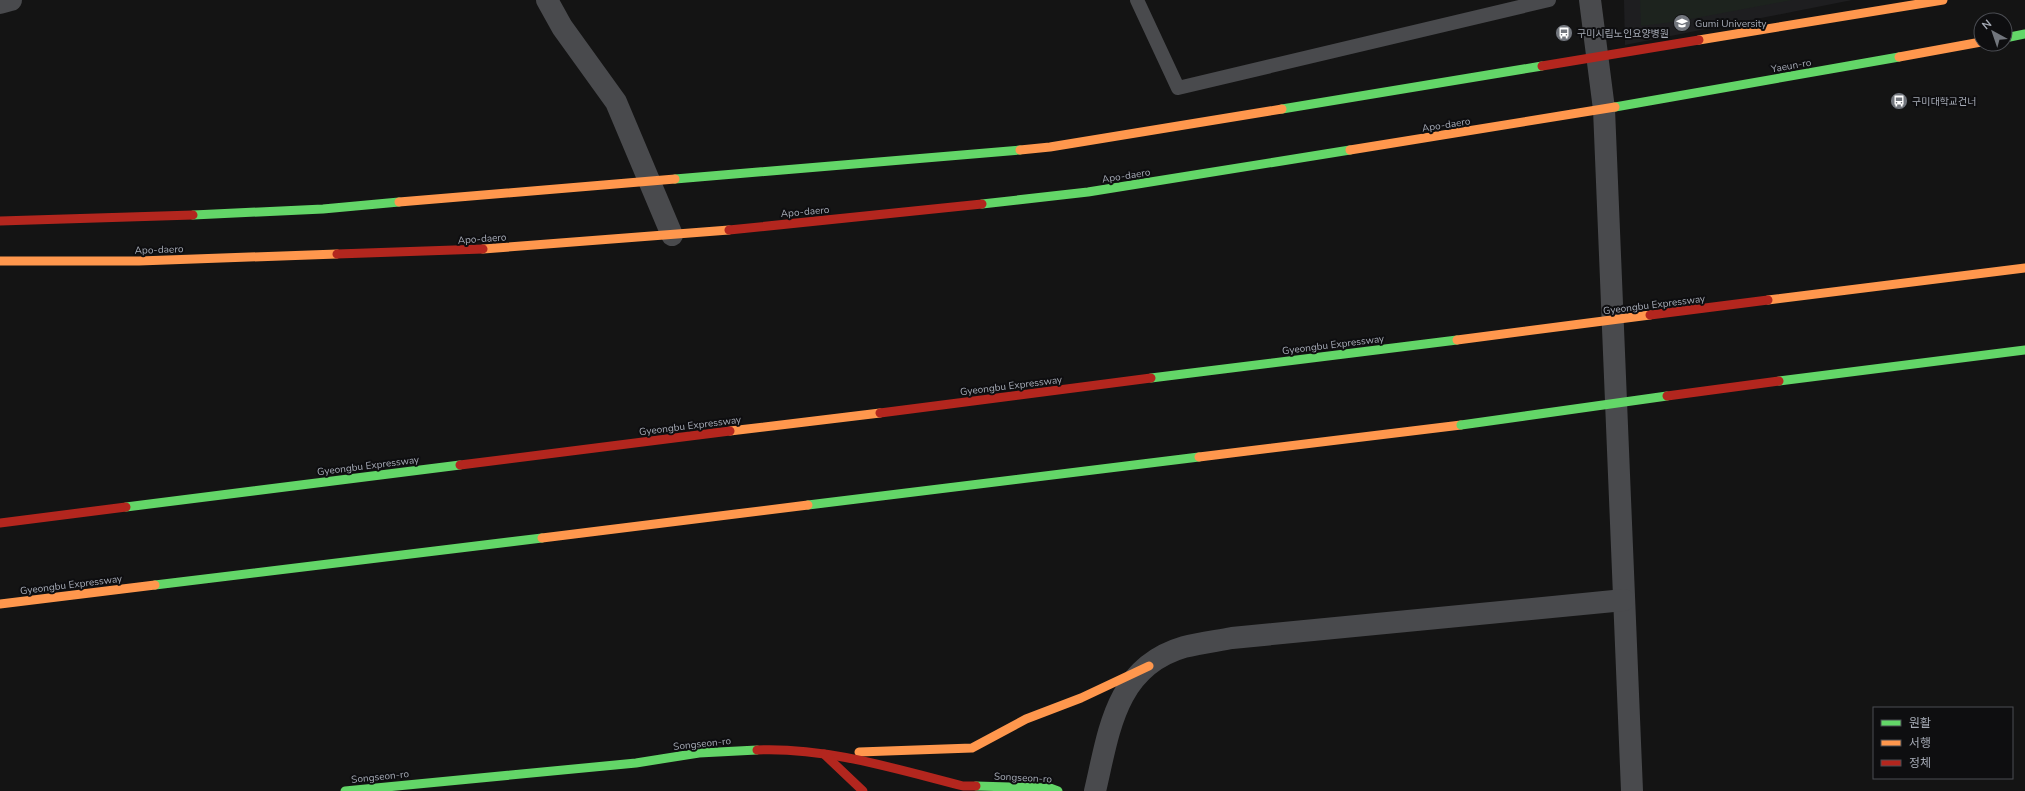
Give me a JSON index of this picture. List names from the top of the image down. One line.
{"streets":{"main road":["Yaeun-ro","Apo-daero","Gyeongbu Expressway","Songseon-ro"]},"crossings":[["Yaeun-ro","Apo-daero"]],"places":{"school or university":["Gumi University"],"bus stop":["구미시립노인요양병원","구미대학교건너"]},"legend":["원활","서행","정체"],"north":"top left"}
